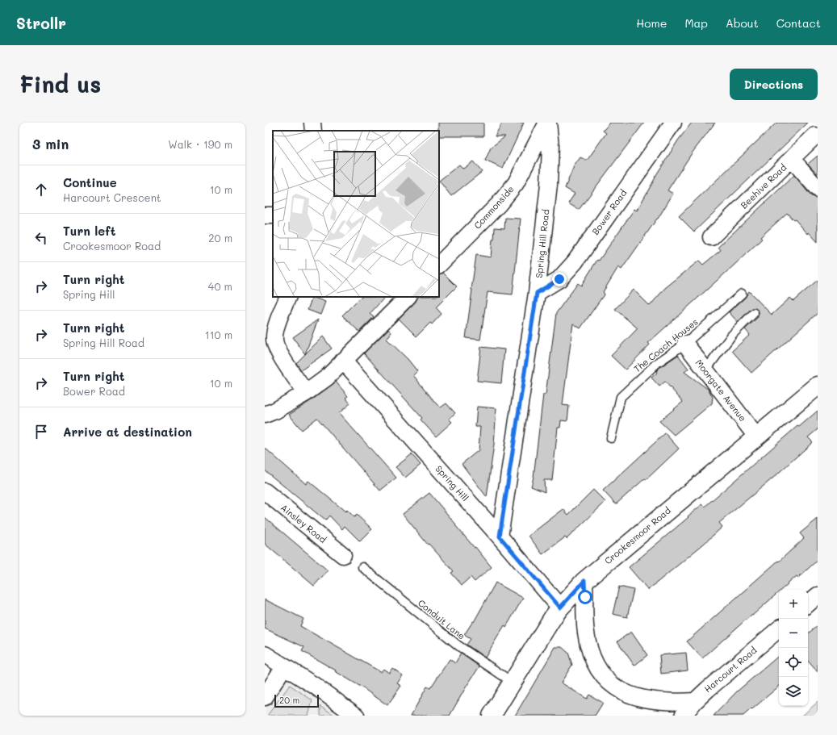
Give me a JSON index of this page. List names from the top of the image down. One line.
{"streets":{"street":["Beehive Road","Commonside","Bower Road","Spring Hill Road","Moorgate Avenue","Spring Hill","Ainsley Road","Crookesmoor Road","Harcourt Road"],"lane":["The Coach Houses","Conduit Lane"]},"crossings":[["Commonside","Spring Hill Road"],["Bower Road","Spring Hill Road"],["Spring Hill Road","Spring Hill"],["The Coach Houses","Moorgate Avenue"],["Moorgate Avenue","Crookesmoor Road"],["Spring Hill","Crookesmoor Road"],["Crookesmoor Road","Conduit Lane"]],"scale_bar":"20 m","page":{"header":"Strollr","nav":["Home","Map","About","Contact"],"buttons":"Directions","title":"Find us","heading":["3 min","Walk · 190 m"],"list":[["Continue","Harcourt Crescent","10 m"],["Turn left","Crookesmoor Road","20 m"],["Turn right","Spring Hill","40 m"],["Turn right","Spring Hill Road","110 m"],["Turn right","Bower Road","10 m"],"Arrive at destination"],"map_buttons":["+","−"],"scale":"20 m"}}
